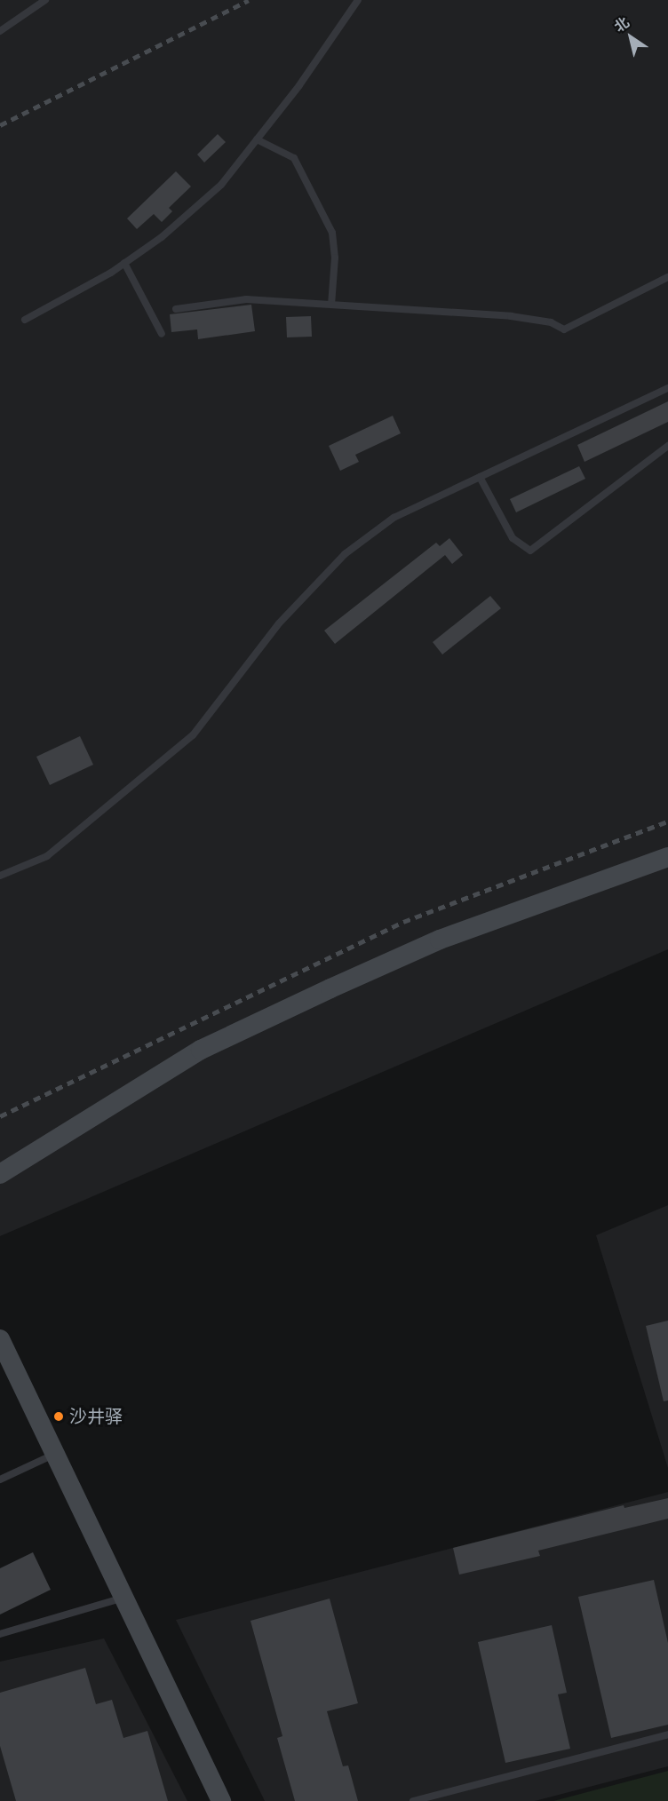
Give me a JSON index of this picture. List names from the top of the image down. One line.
{"places":["沙井驿"],"north":"top left"}
